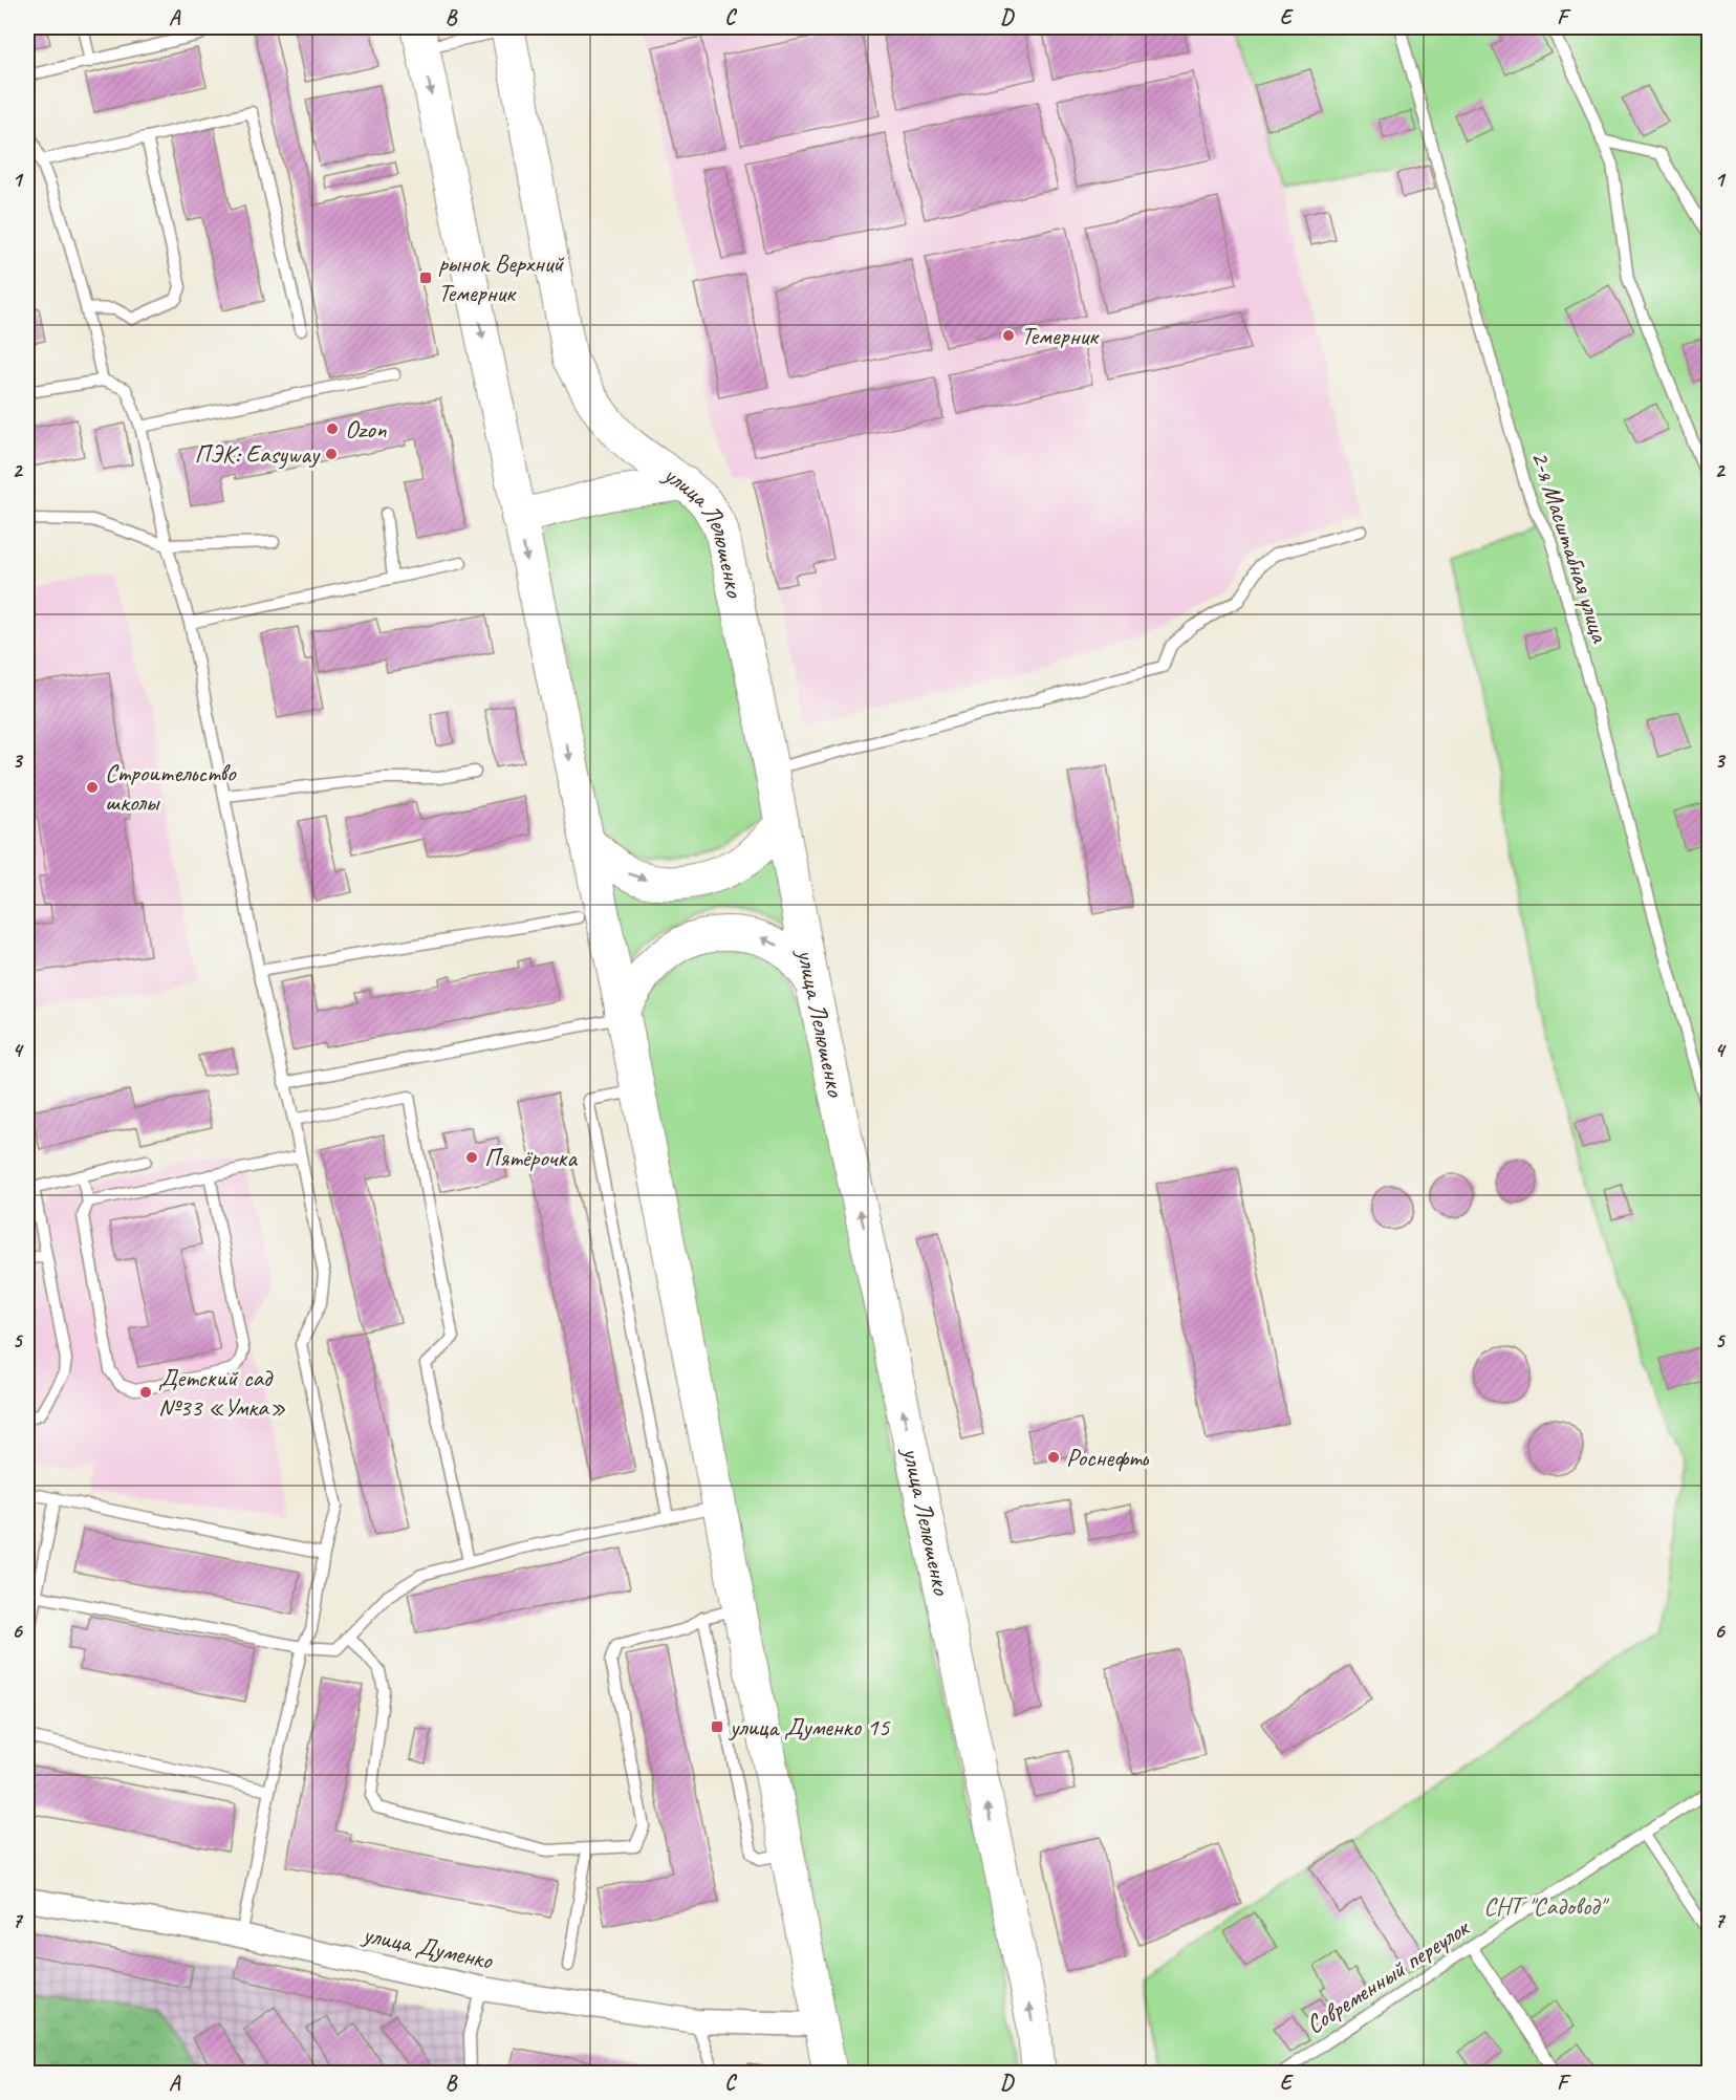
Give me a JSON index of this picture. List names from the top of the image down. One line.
{"streets":{"street":["улица Лелюшенко","улица Думенко"],"lane":["2-я Масштабная улица","Современный переулок"]},"parks":["СНТ \"Садовод\""],"places":{"transit":["рынок Верхний Темерник","улица Думенко 15"],"other":["Темерник","Ozon","ПЭК: Easyway","Строительство школы","Пятёрочка","Детский сад №33 «Умка»","Роснефть"]},"grid":{"columns":["A","B","C","D","E","F"],"rows":["1","2","3","4","5","6","7"]}}
